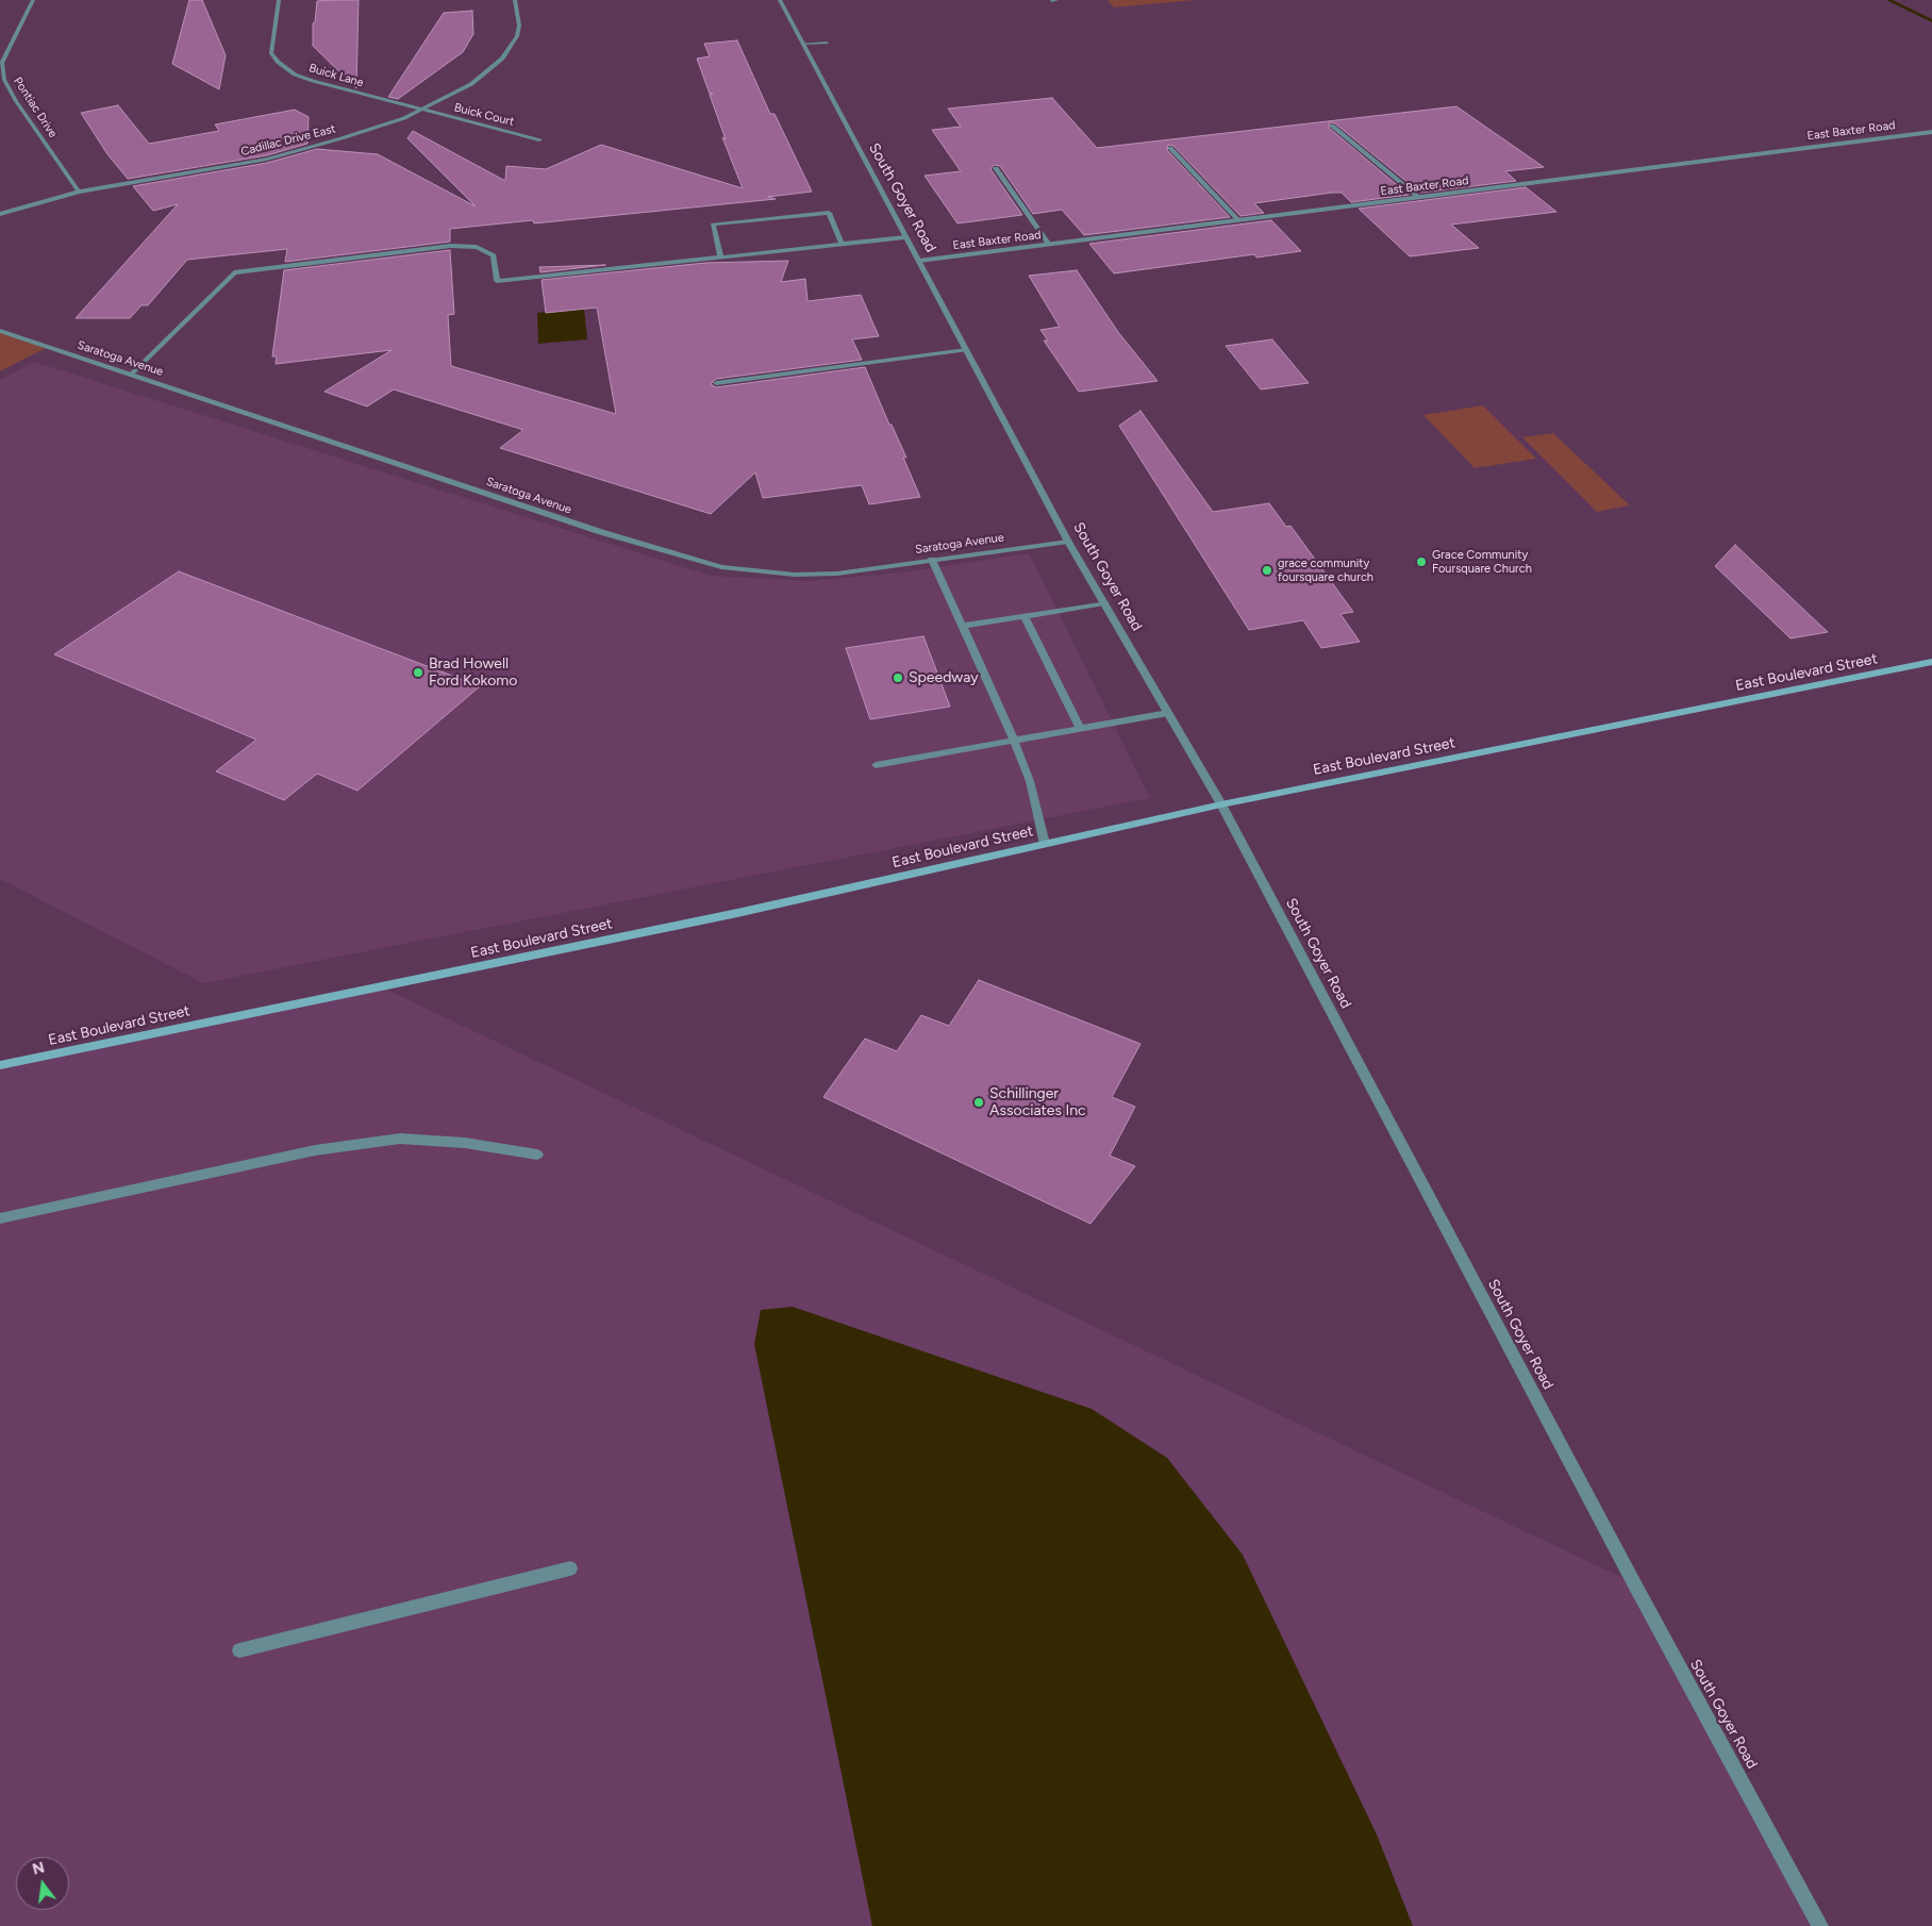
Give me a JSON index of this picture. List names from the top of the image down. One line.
{"streets":{"main road":["East Boulevard Street"],"street":["Buick Lane","Pontiac Drive","Buick Court","East Baxter Road","Cadillac Drive East","South Goyer Road","Saratoga Avenue"]},"crossings":[["Buick Lane","Buick Court"],["Buick Lane","Cadillac Drive East"],["Pontiac Drive","Cadillac Drive East"],["Buick Court","Cadillac Drive East"],["East Baxter Road","South Goyer Road"],["South Goyer Road","Saratoga Avenue"],["South Goyer Road","East Boulevard Street"]],"places":["Grace Community Foursquare Church","grace community foursquare church","Brad Howell Ford Kokomo","Speedway","Schillinger Associates Inc"],"north":"top"}
